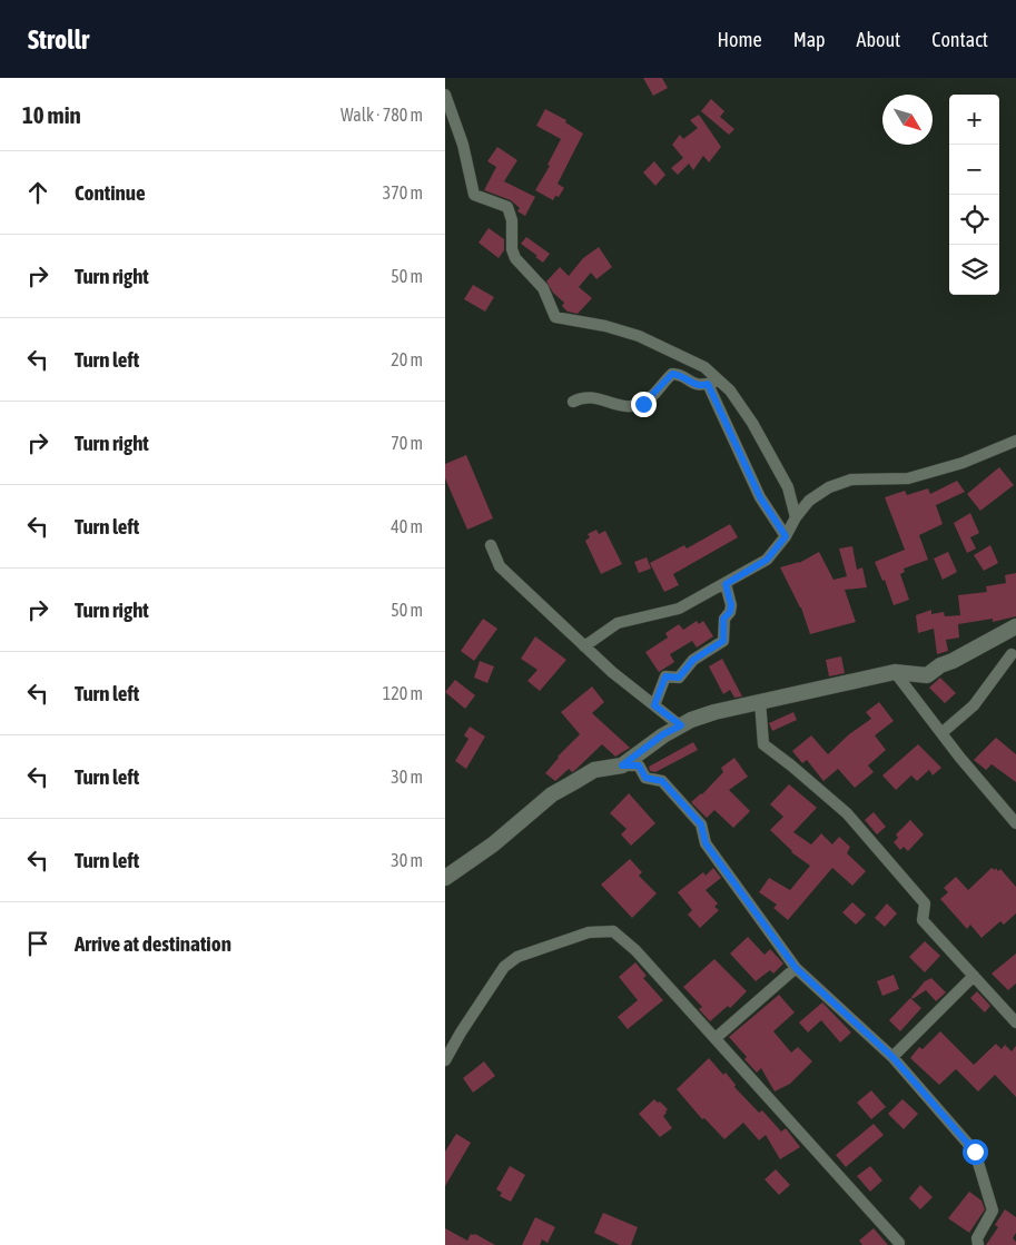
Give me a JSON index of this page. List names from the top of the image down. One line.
{"north":"bottom right","page":{"header":"Strollr","nav":["Home","Map","About","Contact"],"heading":["10 min","Walk · 780 m"],"map_buttons":["+","−"],"list":[["Continue","370 m"],["Turn right","50 m"],["Turn left","20 m"],["Turn right","70 m"],["Turn left","40 m"],["Turn right","50 m"],["Turn left","120 m"],["Turn left","30 m"],["Turn left","30 m"],"Arrive at destination"]}}
